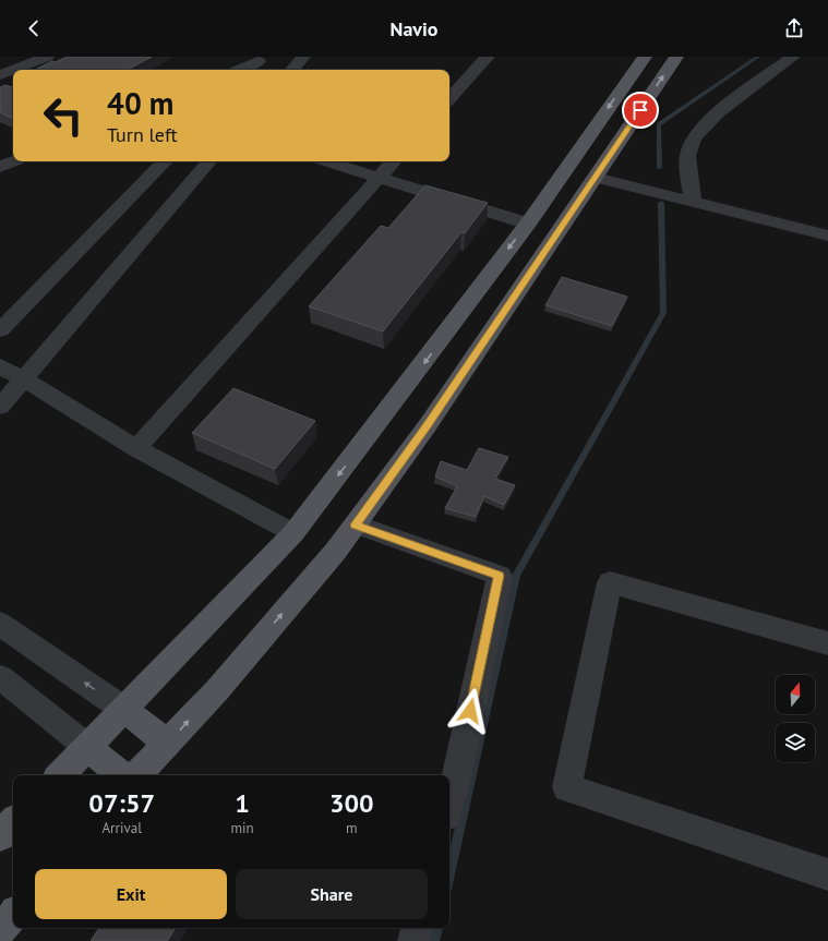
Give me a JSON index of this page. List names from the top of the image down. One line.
{"north":"top","page":{"header":"Navio","turn":["40 m","Turn left"],"eta":["07:57","Arrival","1","min","300","m"],"buttons":["Exit","Share"]}}
